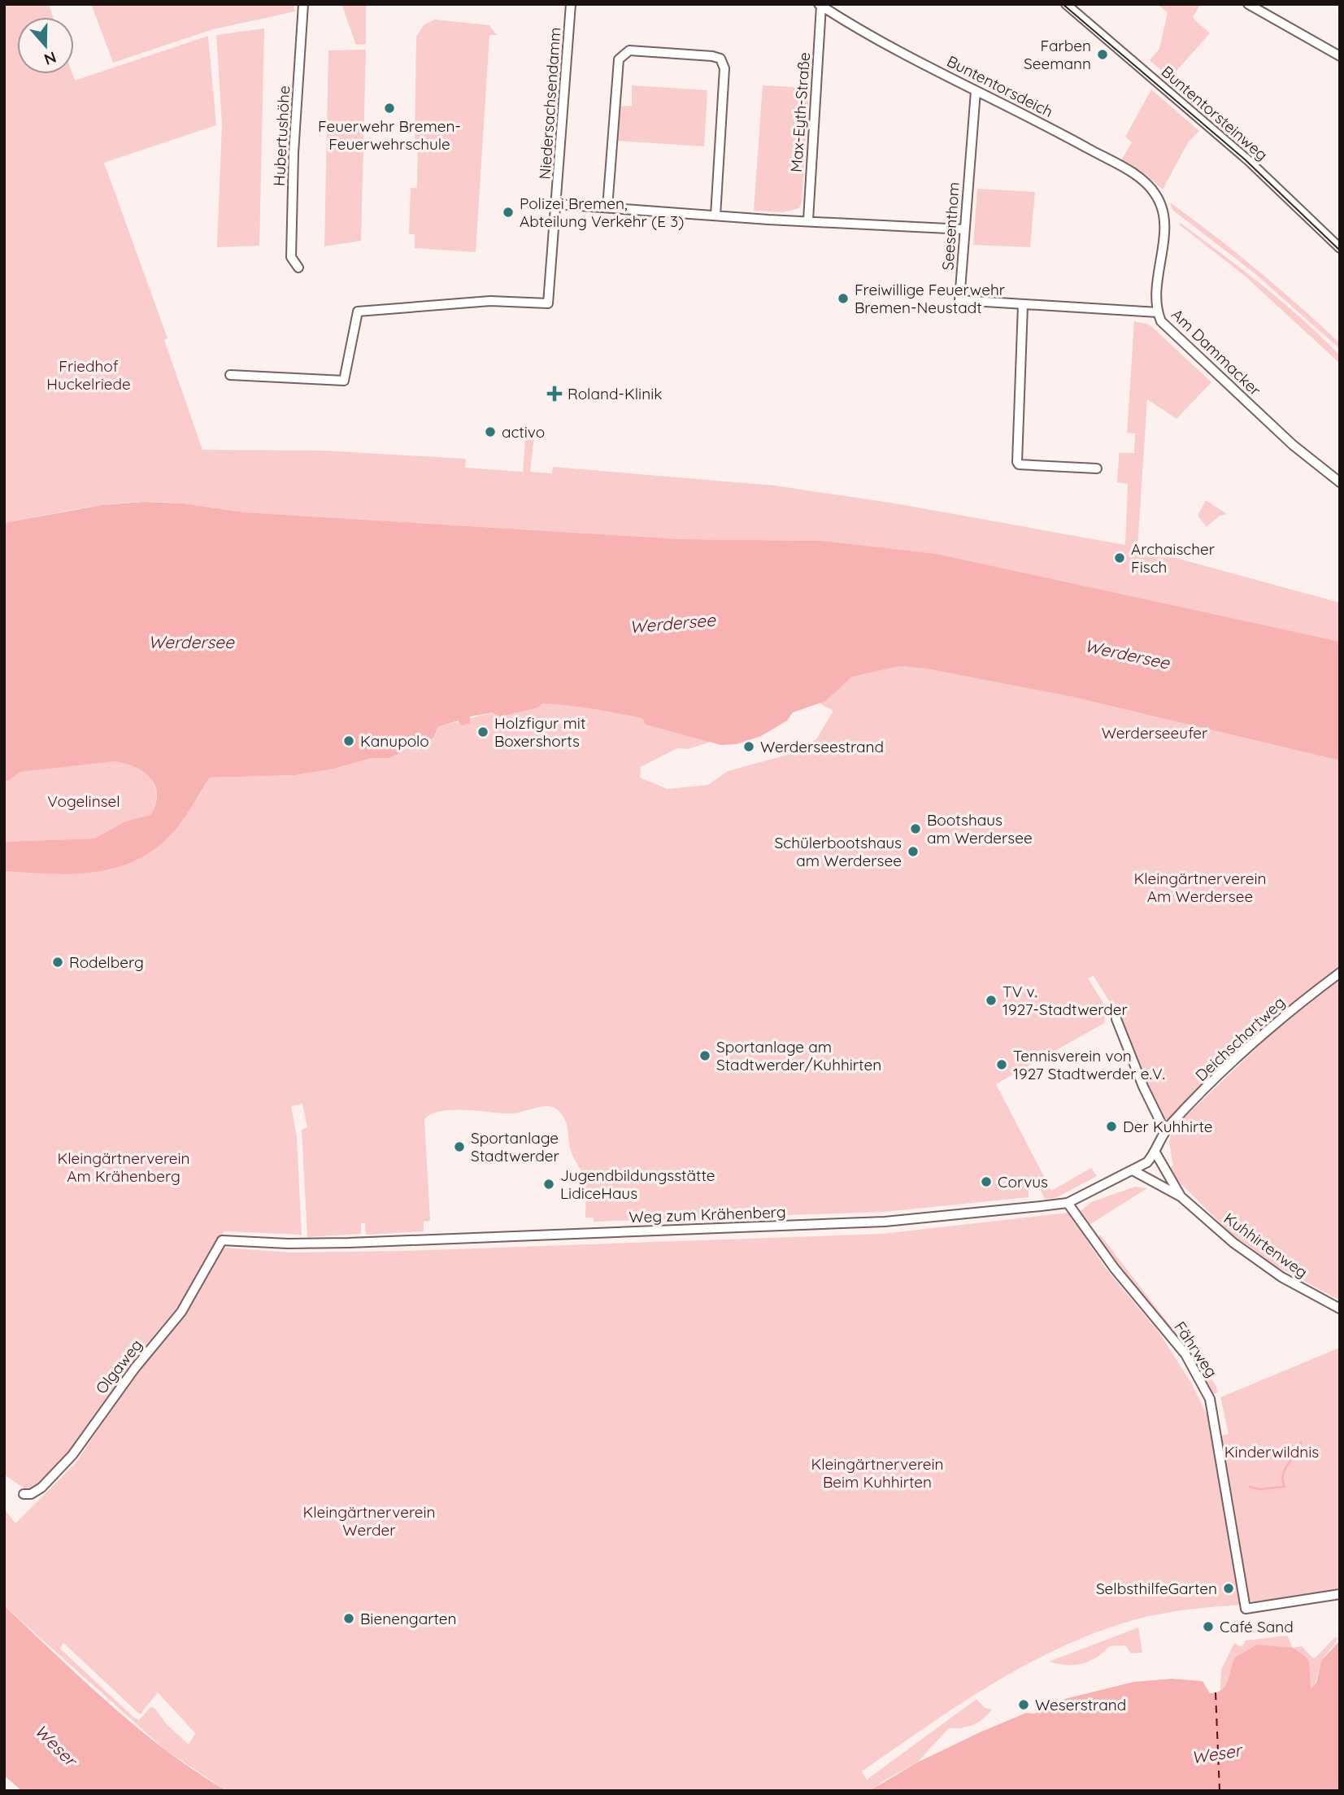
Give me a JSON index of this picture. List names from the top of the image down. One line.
{"streets":{"street":["Buntentorsdeich","Niedersachsendamm","Max-Eyth-Straße","Buntentorsteinweg","Hubertushöhe","Seesenthom","Am Dammacker","Deichschartweg","Weg zum Krähenberg","Kuhhirtenweg","Fährweg","Olgaweg"]},"crossings":[["Buntentorsdeich","Max-Eyth-Straße"],["Buntentorsdeich","Seesenthom"],["Buntentorsdeich","Am Dammacker"],["Deichschartweg","Weg zum Krähenberg"],["Weg zum Krähenberg","Kuhhirtenweg"],["Weg zum Krähenberg","Fährweg"],["Weg zum Krähenberg","Olgaweg"]],"water":["Werdersee","Weser"],"parks":["Friedhof Huckelriede","Werderseeufer","Vogelinsel","Kleingärtnerverein Am Werdersee","Kleingärtnerverein Am Krähenberg","Kinderwildnis","Kleingärtnerverein Beim Kuhhirten","Kleingärtnerverein Werder"],"places":{"other":["Farben Seemann","Feuerwehr Bremen- Feuerwehrschule","Polizei Bremen, Abteilung Verkehr (E 3)","Freiwillige Feuerwehr Bremen-Neustadt","activo","Archaischer Fisch","Holzfigur mit Boxershorts","Kanupolo","Werderseestrand","Bootshaus am Werdersee","Schülerbootshaus am Werdersee","Rodelberg","TV v. 1927-Stadtwerder","Sportanlage am Stadtwerder/Kuhhirten","Tennisverein von 1927 Stadtwerder e.V.","Der Kuhhirte","Sportanlage Stadtwerder","Corvus","Jugendbildungsstätte LidiceHaus","SelbsthilfeGarten","Bienengarten","Café Sand","Weserstrand"],"health":["Roland-Klinik"]},"north":"bottom"}
